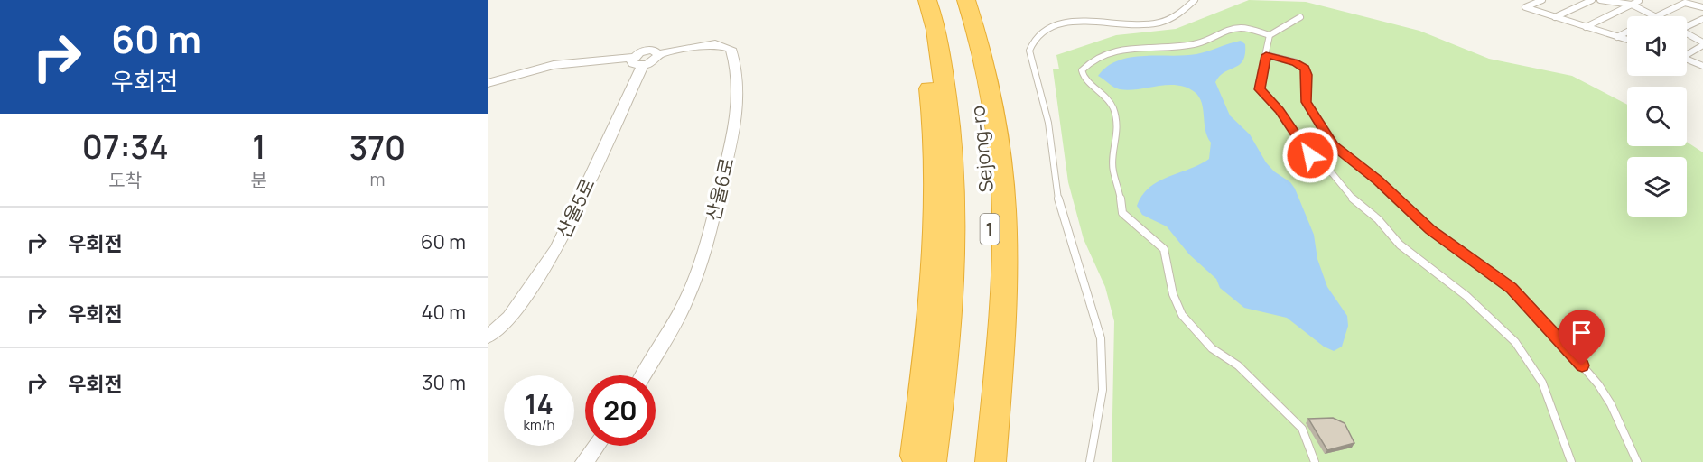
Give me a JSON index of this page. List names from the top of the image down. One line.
{"streets":{"highway":["Sejong-ro","1"],"street":["산울6로","산울5로"]},"crossings":[["산울6로","산울5로"]],"page":{"turn":["60 m","우회전"],"eta":["07:34","도착","1","분","370","m"],"list":[{"name":"우회전","value":"60 m"},{"name":"우회전","value":"40 m"},{"name":"우회전","value":"30 m"}],"speed":"14 km/h","limit":"20"}}
